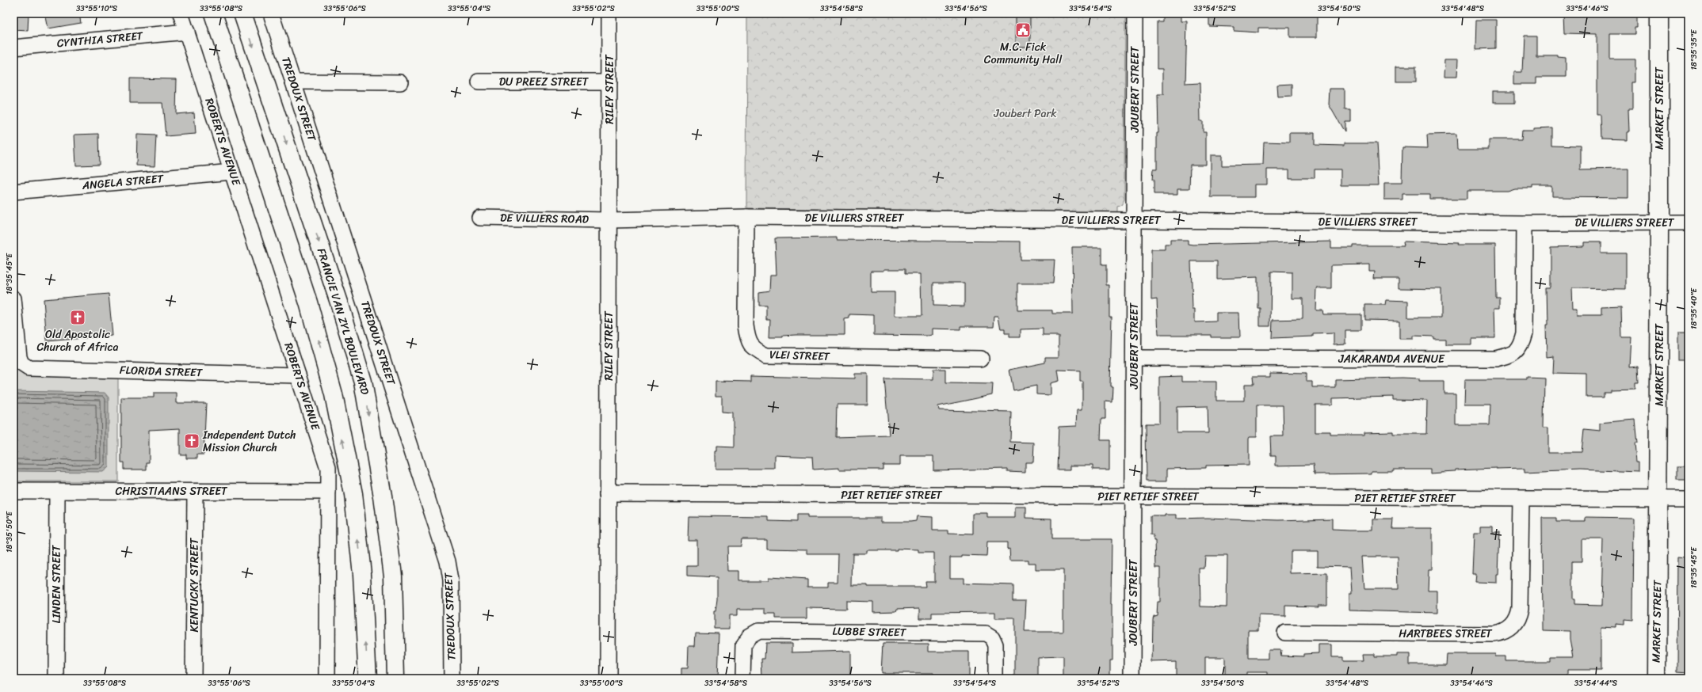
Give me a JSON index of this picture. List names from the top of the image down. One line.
{"streets":{"main road":["MARKET STREET","FRANCIE VAN ZYL BOULEVARD"],"street":["CYNTHIA STREET","DU PREEZ STREET","RILEY STREET","JOUBERT STREET","TREDOUX STREET","ROBERTS AVENUE","ANGELA STREET","DE VILLIERS STREET","DE VILLIERS ROAD","VLEI STREET","JAKARANDA AVENUE","FLORIDA STREET","CHRISTIAANS STREET","PIET RETIEF STREET","LINDEN STREET","KENTUCKY STREET","LUBBE STREET","HARTBEES STREET"]},"crossings":[["CYNTHIA STREET","ROBERTS AVENUE"],["DU PREEZ STREET","RILEY STREET"],["RILEY STREET","DE VILLIERS STREET"],["RILEY STREET","DE VILLIERS ROAD"],["RILEY STREET","PIET RETIEF STREET"],["JOUBERT STREET","DE VILLIERS STREET"],["JOUBERT STREET","JAKARANDA AVENUE"],["JOUBERT STREET","PIET RETIEF STREET"],["MARKET STREET","DE VILLIERS STREET"],["MARKET STREET","PIET RETIEF STREET"],["ROBERTS AVENUE","ANGELA STREET"],["ROBERTS AVENUE","FLORIDA STREET"],["ROBERTS AVENUE","CHRISTIAANS STREET"],["DE VILLIERS STREET","DE VILLIERS ROAD"],["DE VILLIERS STREET","VLEI STREET"],["DE VILLIERS STREET","JAKARANDA AVENUE"],["CHRISTIAANS STREET","LINDEN STREET"],["CHRISTIAANS STREET","KENTUCKY STREET"],["PIET RETIEF STREET","HARTBEES STREET"]],"parks":["Joubert Park"],"places":{"public building":["M.C. Fick Community Hall"],"church":["Old Apostolic Church of Africa","Independent Dutch Mission Church"]},"coordinates":["33°55'10\"S","33°55'08\"S","33°55'06\"S","33°55'04\"S","33°55'02\"S","33°55'00\"S","33°54'58\"S","33°54'56\"S","33°54'54\"S","33°54'52\"S","33°54'50\"S","33°54'48\"S","33°54'46\"S","18°35'35\"E","18°35'45\"E","18°35'40\"E","18°35'50\"E","33°54'44\"S"]}
